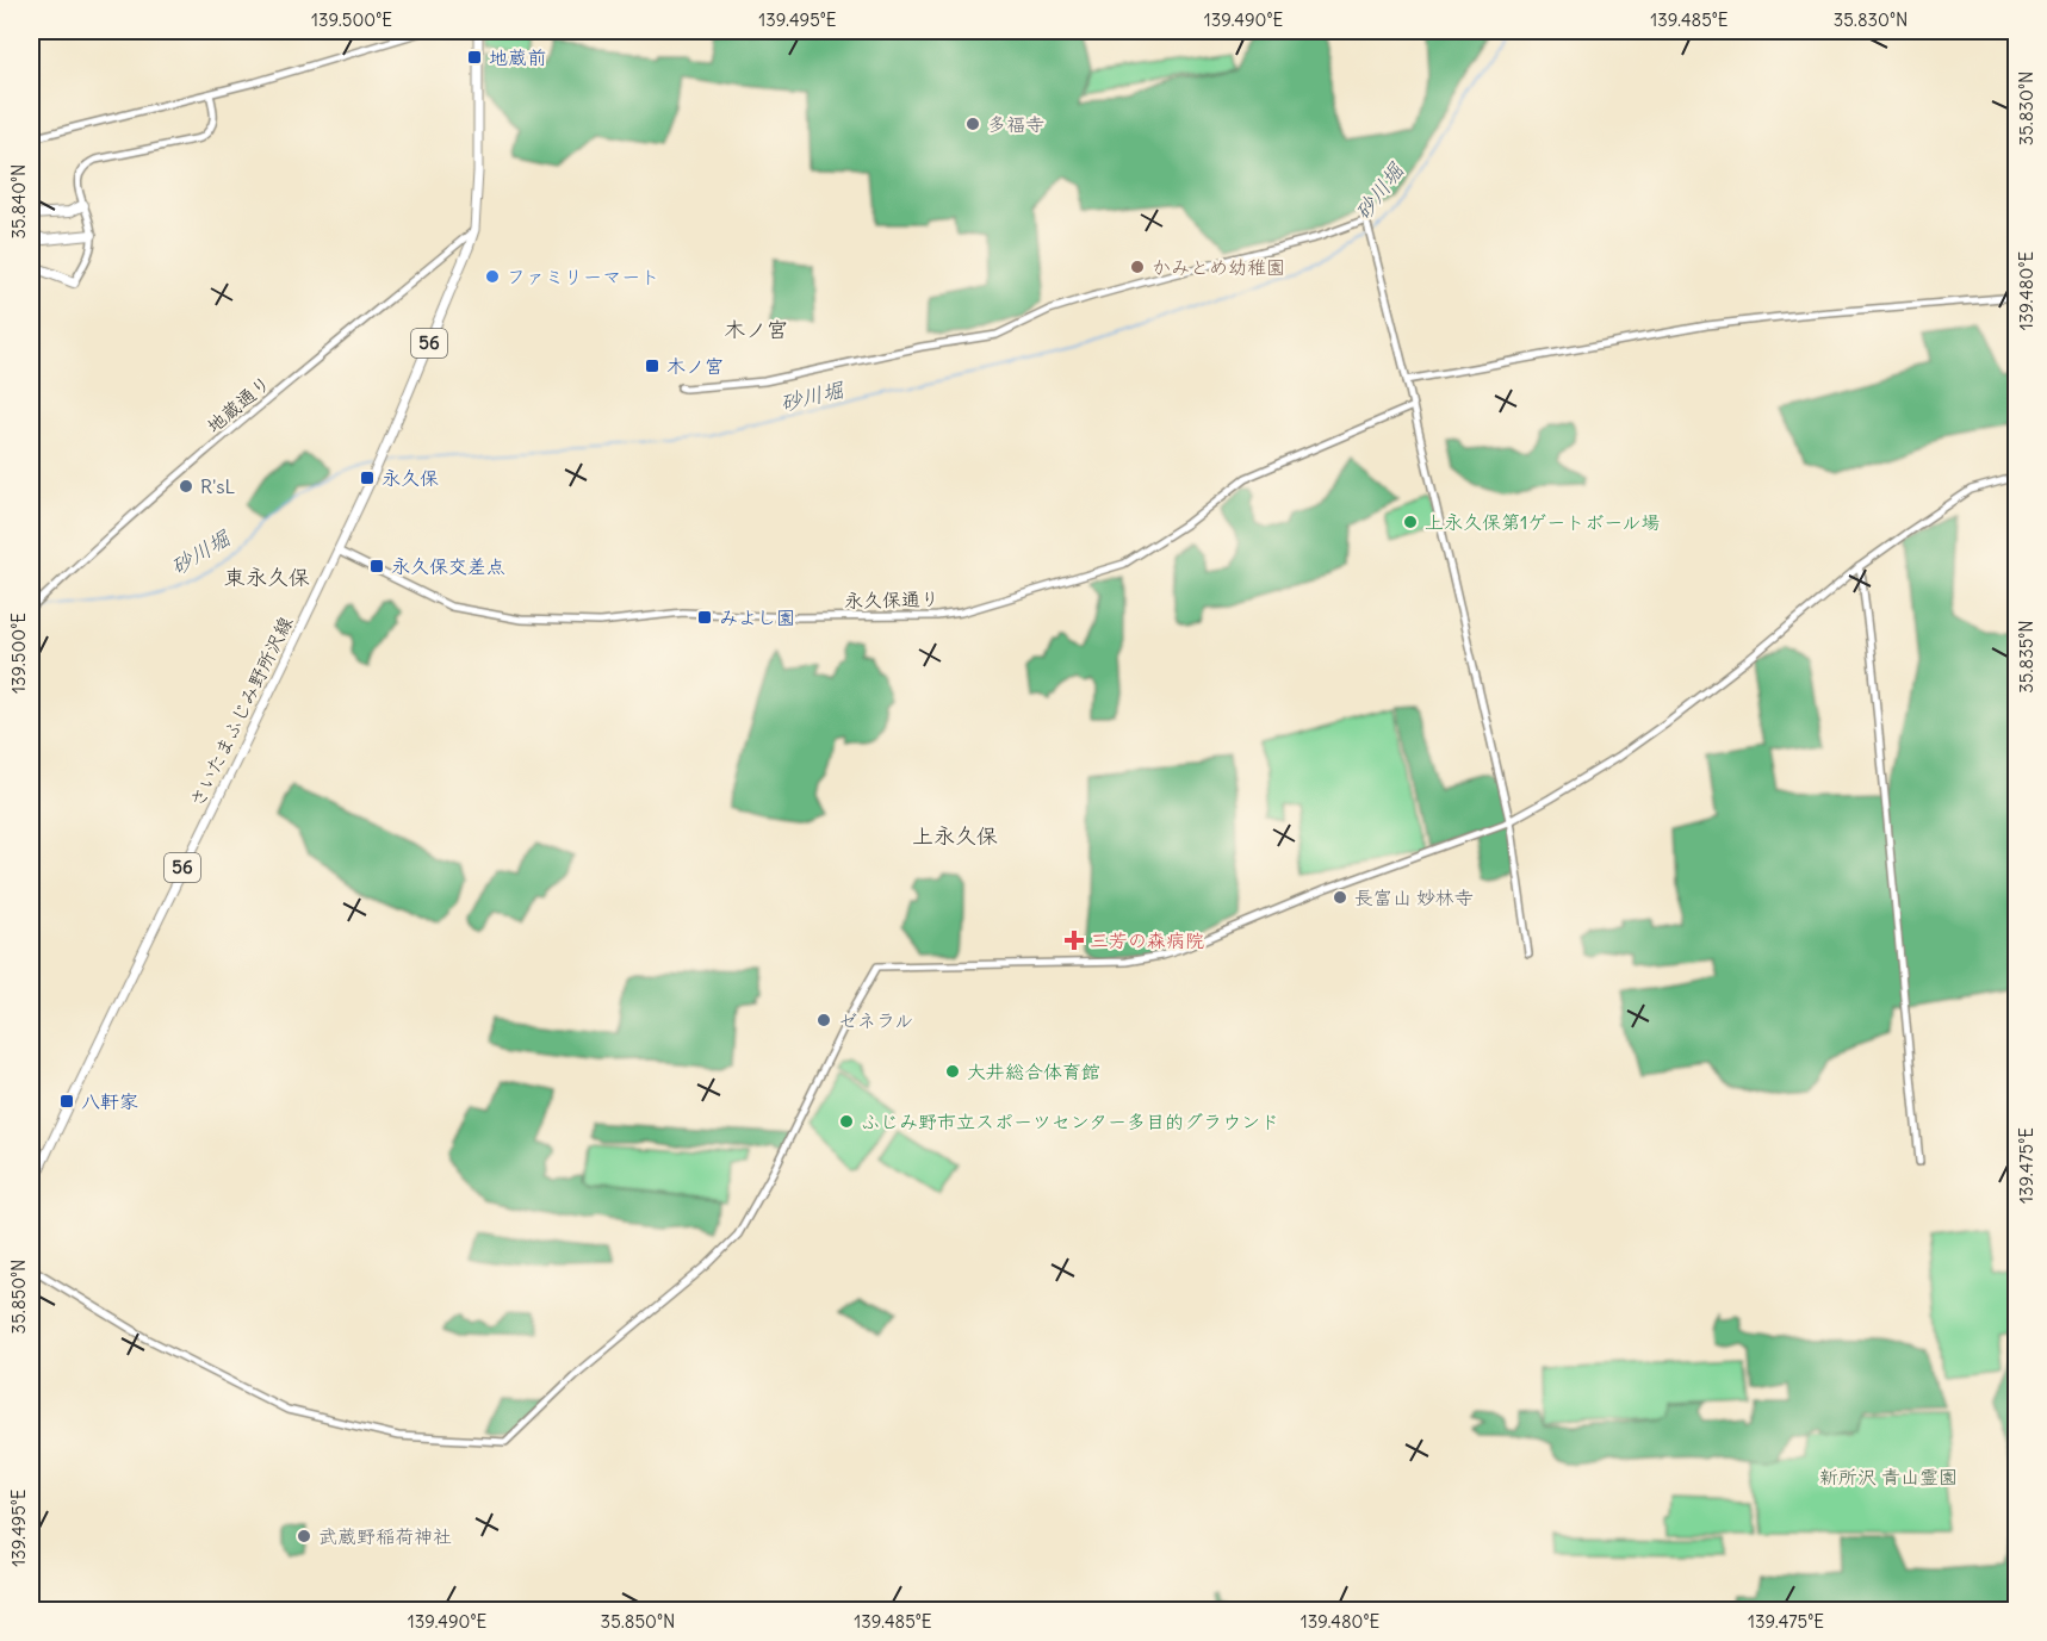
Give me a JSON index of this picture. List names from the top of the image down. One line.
{"streets":{"main road":["56","さいたまふじみ野所沢線"],"street":["地蔵通り","永久保通り"]},"crossings":[["地蔵通り","さいたまふじみ野所沢線"],["永久保通り","さいたまふじみ野所沢線"]],"districts":["木ノ宮","東永久保","上永久保"],"water":["砂川堀"],"parks":["新所沢 青山霊園"],"places":{"transit":["地蔵前","木ノ宮","永久保","永久保交差点","みよし園","八軒家"],"other":["多福寺","かみとめ幼稚園","ファミリーマート","R'sL","上永久保第1ゲートボール場","長富山 妙林寺","ゼネラル","大井総合体育館","ふじみ野市⽴スポーツセンター多⽬的グラウンド","武蔵野稲荷神社"],"health":["三芳の森病院"]},"coordinates":["139.500°E","139.495°E","139.490°E","139.485°E","35.830°N","35.840°N","139.480°E","35.835°N","139.475°E","35.850°N"]}
